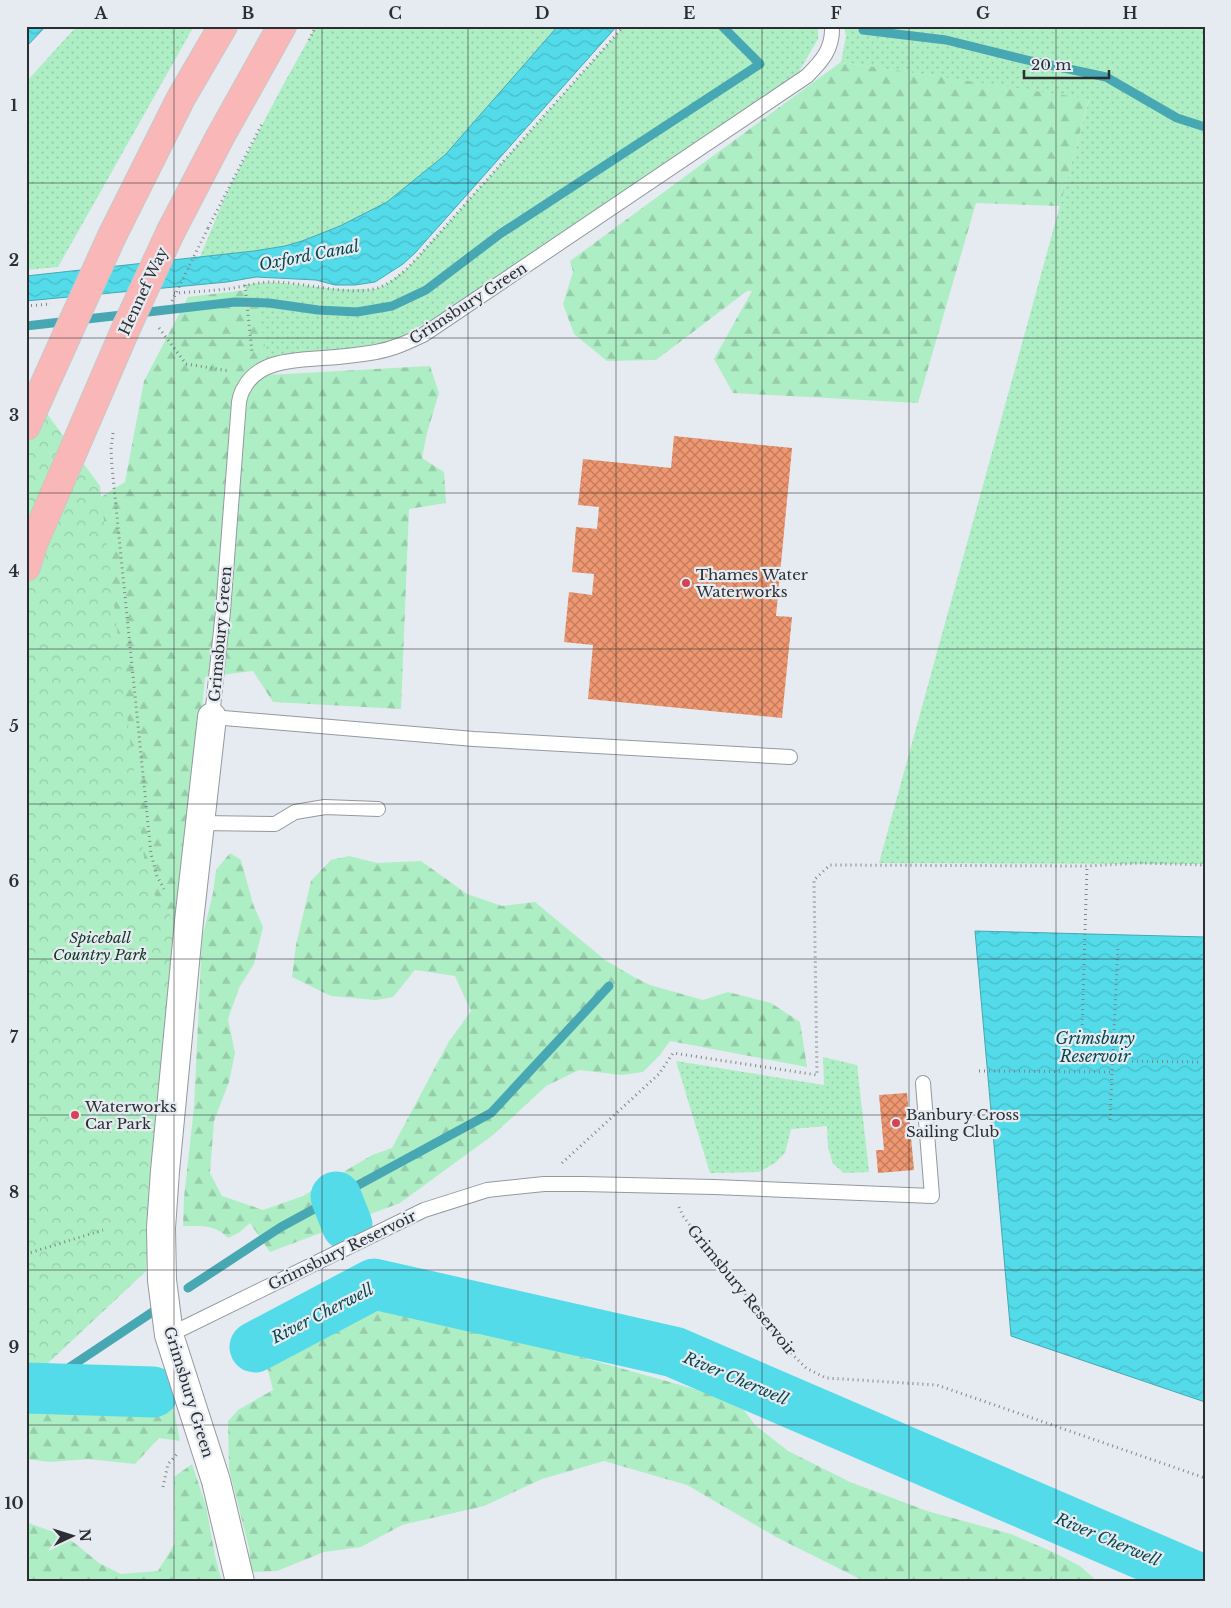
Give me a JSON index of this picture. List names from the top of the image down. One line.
{"streets":{"highway":["Hennef Way"],"street":["Grimsbury Green"],"lane":["Grimsbury Reservoir"]},"crossings":[["Grimsbury Green","Grimsbury Reservoir"]],"water":["Oxford Canal","Grimsbury Reservoir","River Cherwell"],"parks":["Spiceball Country Park"],"places":["Thames Water Waterworks","Waterworks Car Park","Banbury Cross Sailing Club"],"scale_bar":"20 m","north":"right","grid":{"columns":["A","B","C","D","E","F","G","H"],"rows":["1","2","3","4","5","6","7","8","9","10"]}}
